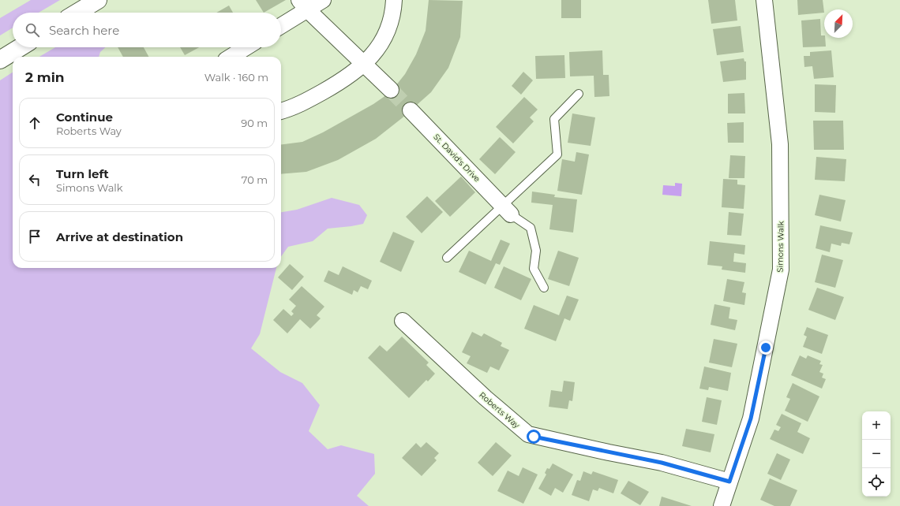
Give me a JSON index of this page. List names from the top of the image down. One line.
{"streets":{"street":["St. David's Drive","Simons Walk","Roberts Way"]},"crossings":[["Simons Walk","Roberts Way"]],"north":"top right","page":{"search":"Search here","heading":["2 min","Walk · 160 m"],"list":[["Continue","Roberts Way","90 m"],["Turn left","Simons Walk","70 m"],"Arrive at destination"],"map_buttons":["+","−"]}}
